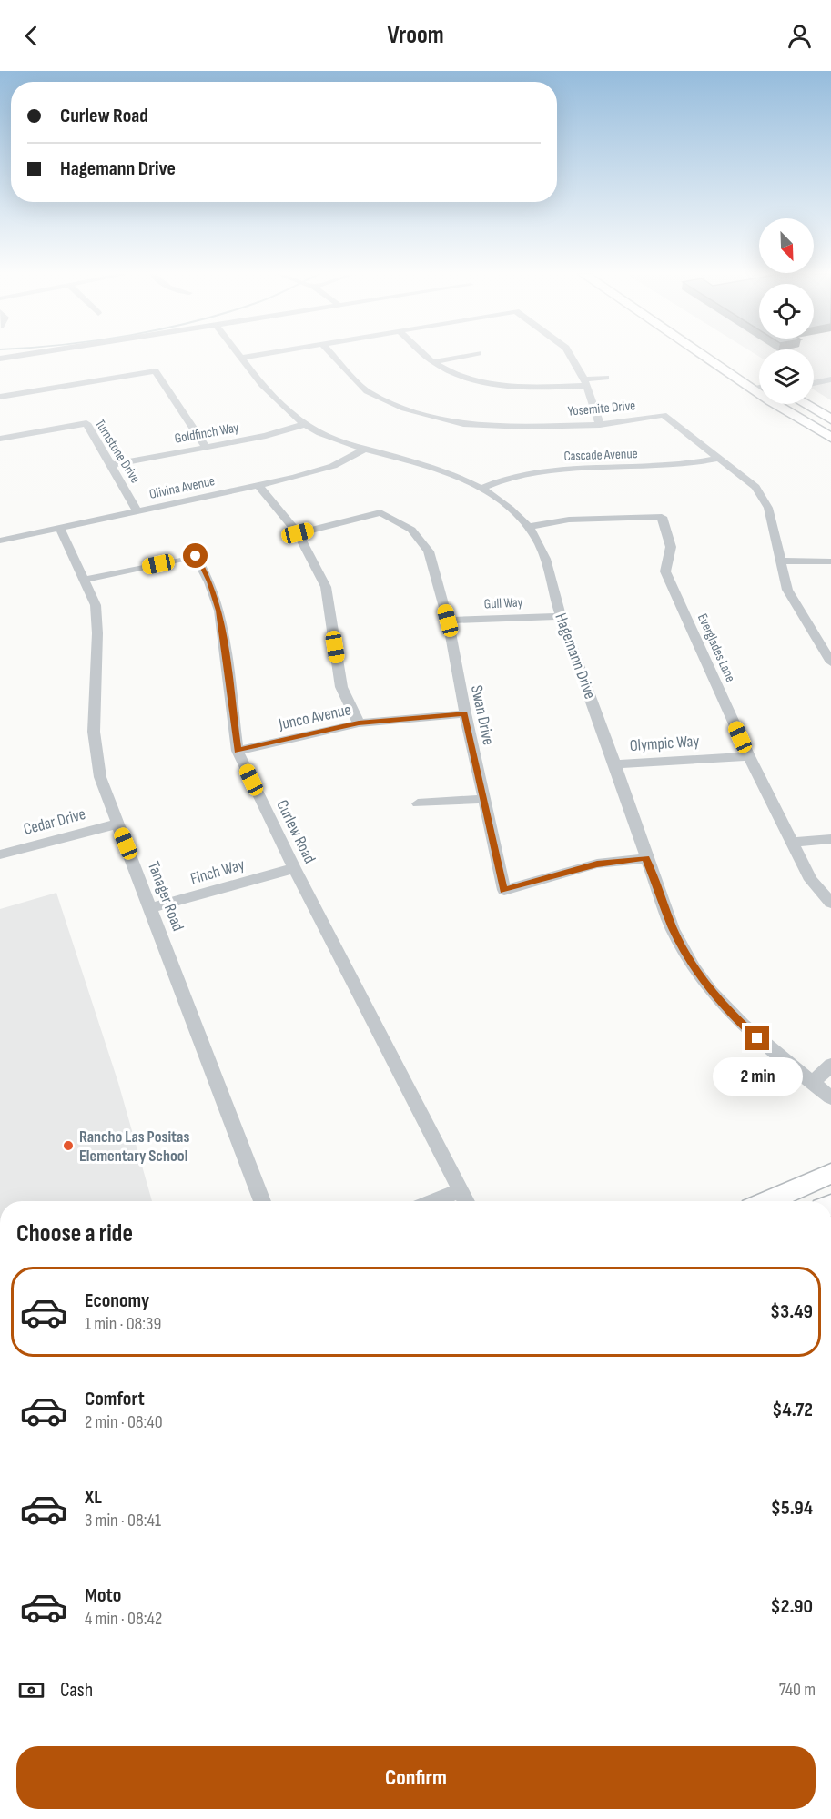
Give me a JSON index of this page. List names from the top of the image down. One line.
{"streets":{"street":["Yosemite Drive","Goldfinch Way","Turnstone Drive","Cascade Avenue","Olivina Avenue","Gull Way","Everglades Lane","Hagemann Drive","Swan Drive","Junco Avenue","Olympic Way","Cedar Drive","Curlew Road","Finch Way","Tanager Road"]},"crossings":[["Yosemite Drive","Cascade Avenue"],["Goldfinch Way","Turnstone Drive"],["Goldfinch Way","Hagemann Drive"],["Turnstone Drive","Olivina Avenue"],["Cascade Avenue","Hagemann Drive"],["Olivina Avenue","Hagemann Drive"],["Olivina Avenue","Tanager Road"],["Gull Way","Hagemann Drive"],["Gull Way","Swan Drive"],["Everglades Lane","Hagemann Drive"],["Everglades Lane","Olympic Way"],["Hagemann Drive","Swan Drive"],["Hagemann Drive","Olympic Way"],["Swan Drive","Junco Avenue"],["Junco Avenue","Curlew Road"],["Cedar Drive","Tanager Road"],["Curlew Road","Finch Way"],["Curlew Road","Tanager Road"],["Finch Way","Tanager Road"]],"places":["Rancho Las Positas Elementary School"],"north":"bottom right","page":{"header":"Vroom","banner":["Curlew Road","Hagemann Drive"],"bubble":"2 min","heading":"Choose a ride","list":[{"name":"Economy","note":"1 min · 08:39","value":"$3.49"},{"name":"Comfort","note":"2 min · 08:40","value":"$4.72"},{"name":"XL","note":"3 min · 08:41","value":"$5.94"},{"name":"Moto","note":"4 min · 08:42","value":"$2.90"}],"pay":["Cash","740 m"],"buttons":"Confirm"}}
